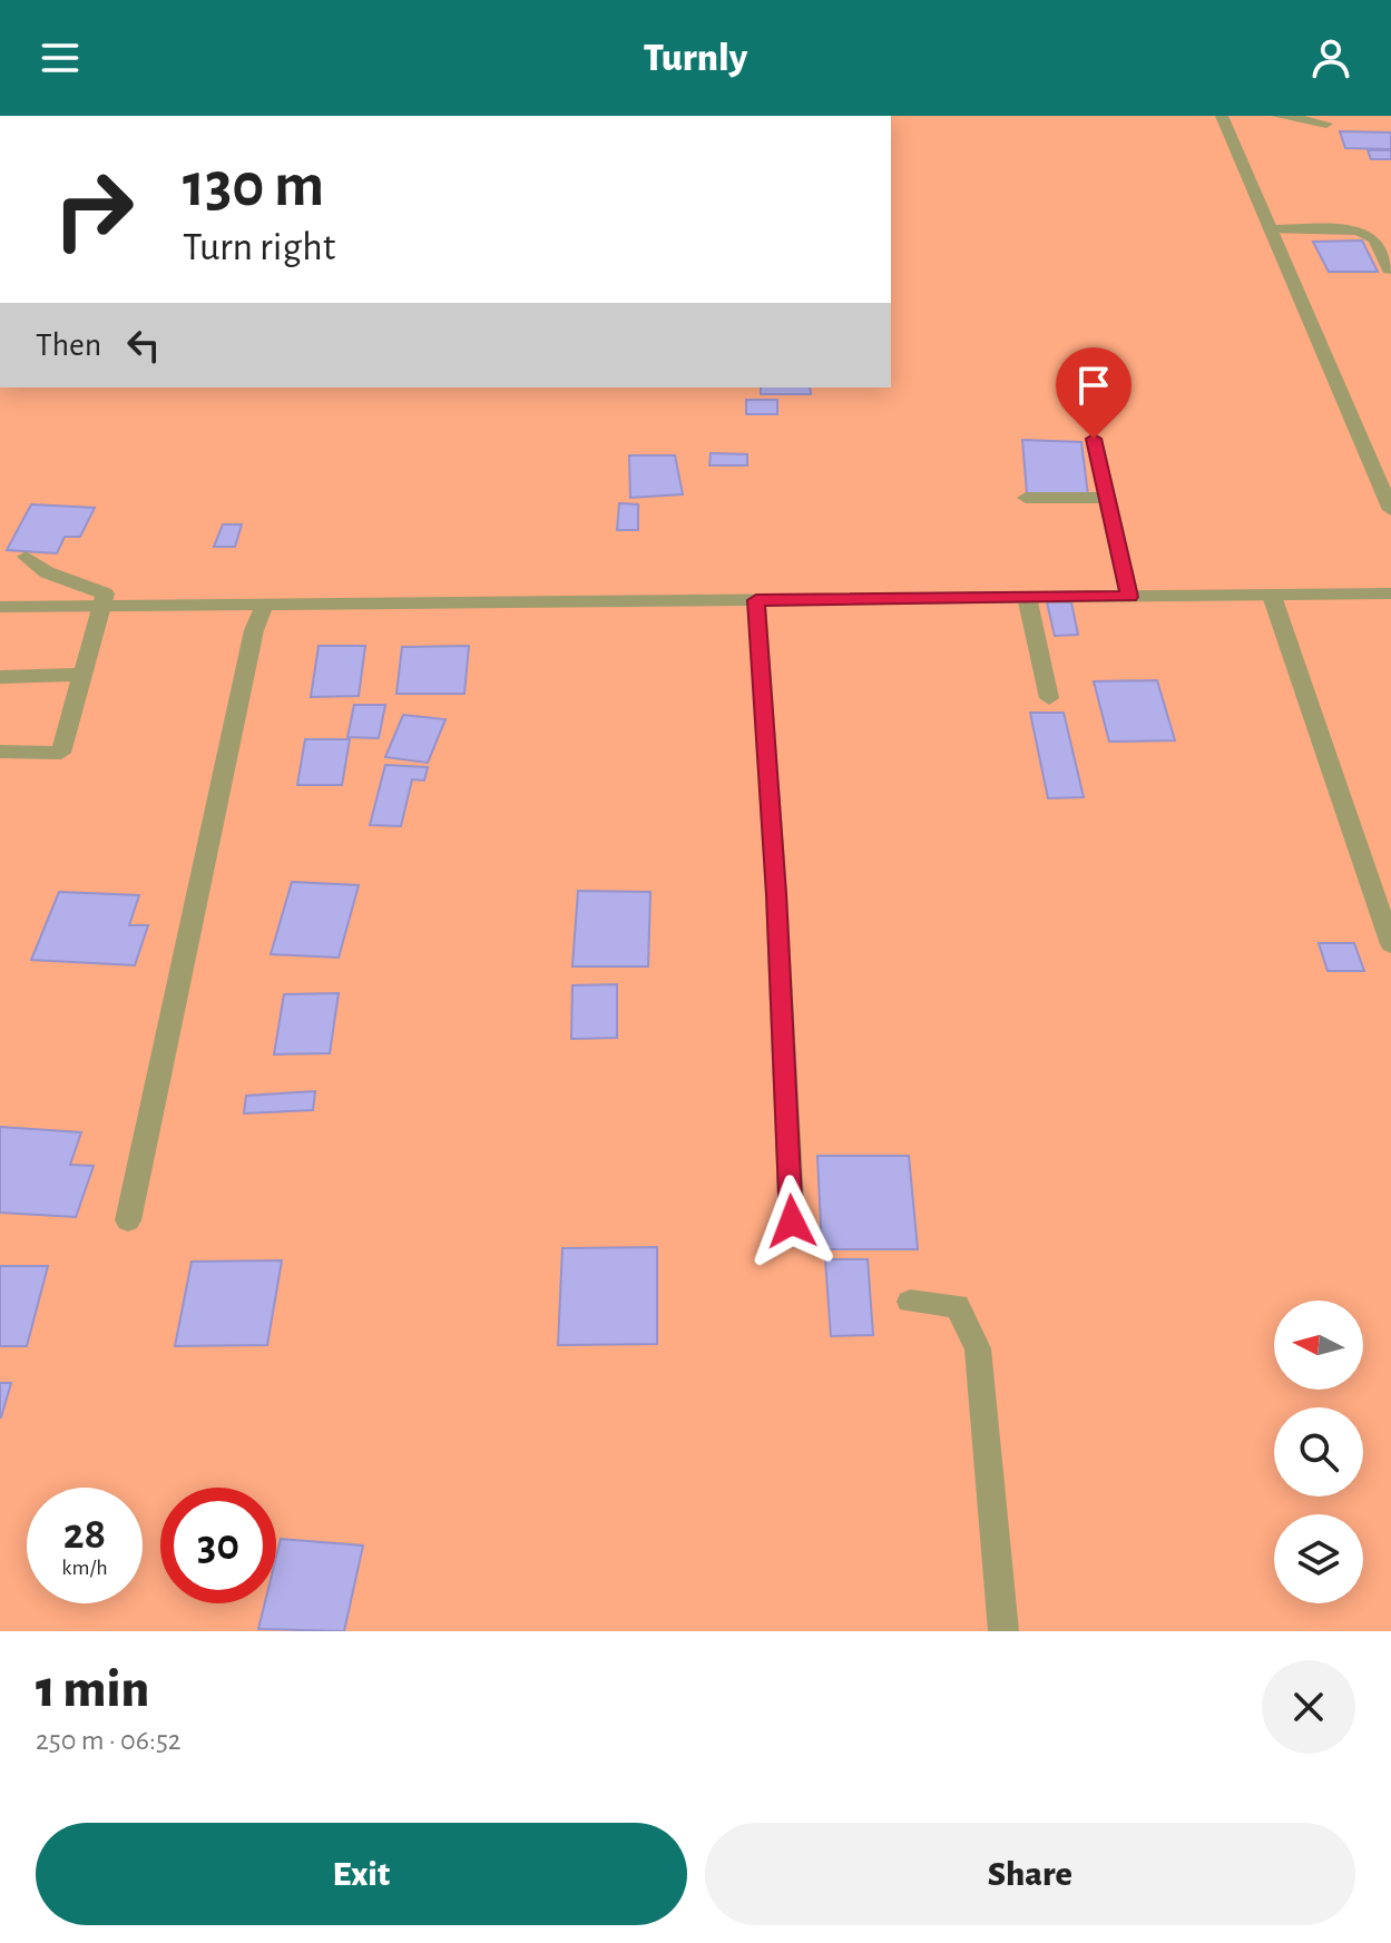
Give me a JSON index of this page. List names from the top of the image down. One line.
{"north":"left","page":{"header":"Turnly","turn":["130 m","Turn right"],"then":"Then","speed":"28 km/h","limit":"30","heading":["1 min","250 m · 06:52"],"buttons":["Exit","Share"]}}
